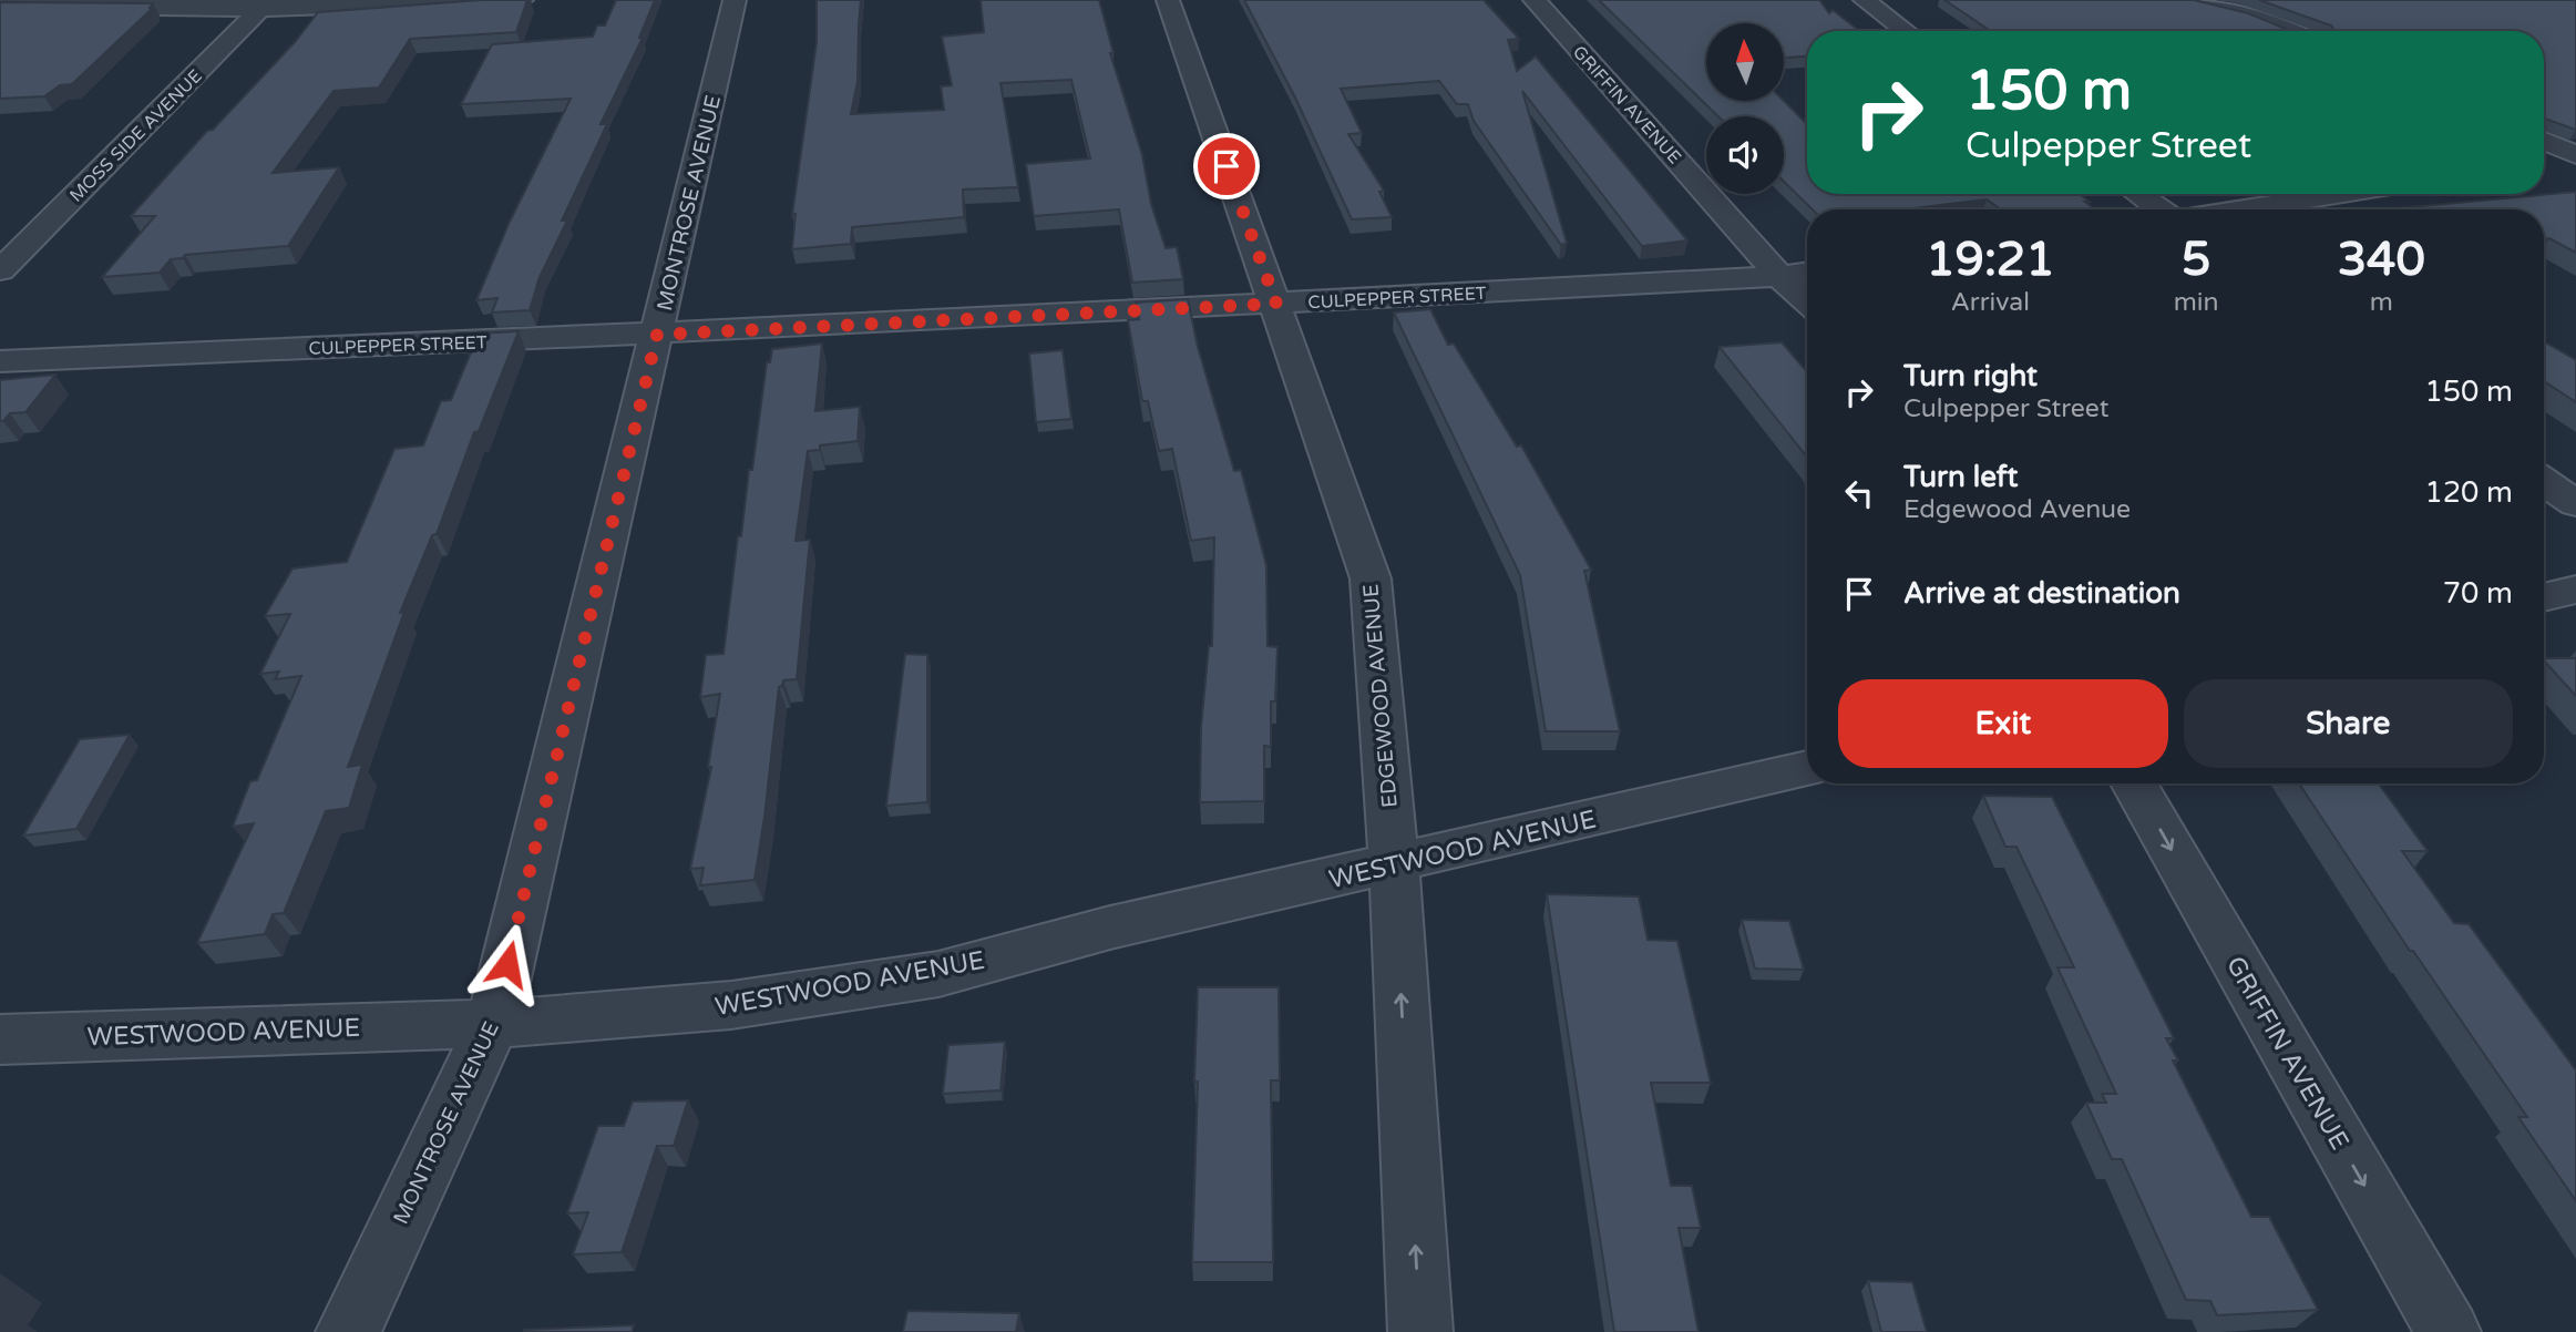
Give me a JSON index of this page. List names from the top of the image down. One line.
{"streets":{"street":["GRIFFIN AVENUE","MOSS SIDE AVENUE","MONTROSE AVENUE","CULPEPPER STREET","EDGEWOOD AVENUE","WESTWOOD AVENUE"]},"crossings":[["GRIFFIN AVENUE","CULPEPPER STREET"],["MONTROSE AVENUE","CULPEPPER STREET"],["MONTROSE AVENUE","WESTWOOD AVENUE"],["CULPEPPER STREET","EDGEWOOD AVENUE"],["EDGEWOOD AVENUE","WESTWOOD AVENUE"]],"one_way":["GRIFFIN AVENUE"],"north":"top","page":{"turn":["150 m","Culpepper Street"],"eta":["19:21","Arrival","5","min","340","m"],"list":[{"name":"Turn right","note":"Culpepper Street","value":"150 m"},{"name":"Turn left","note":"Edgewood Avenue","value":"120 m"},{"name":"Arrive at destination","value":"70 m"}],"buttons":["Exit","Share"]}}
